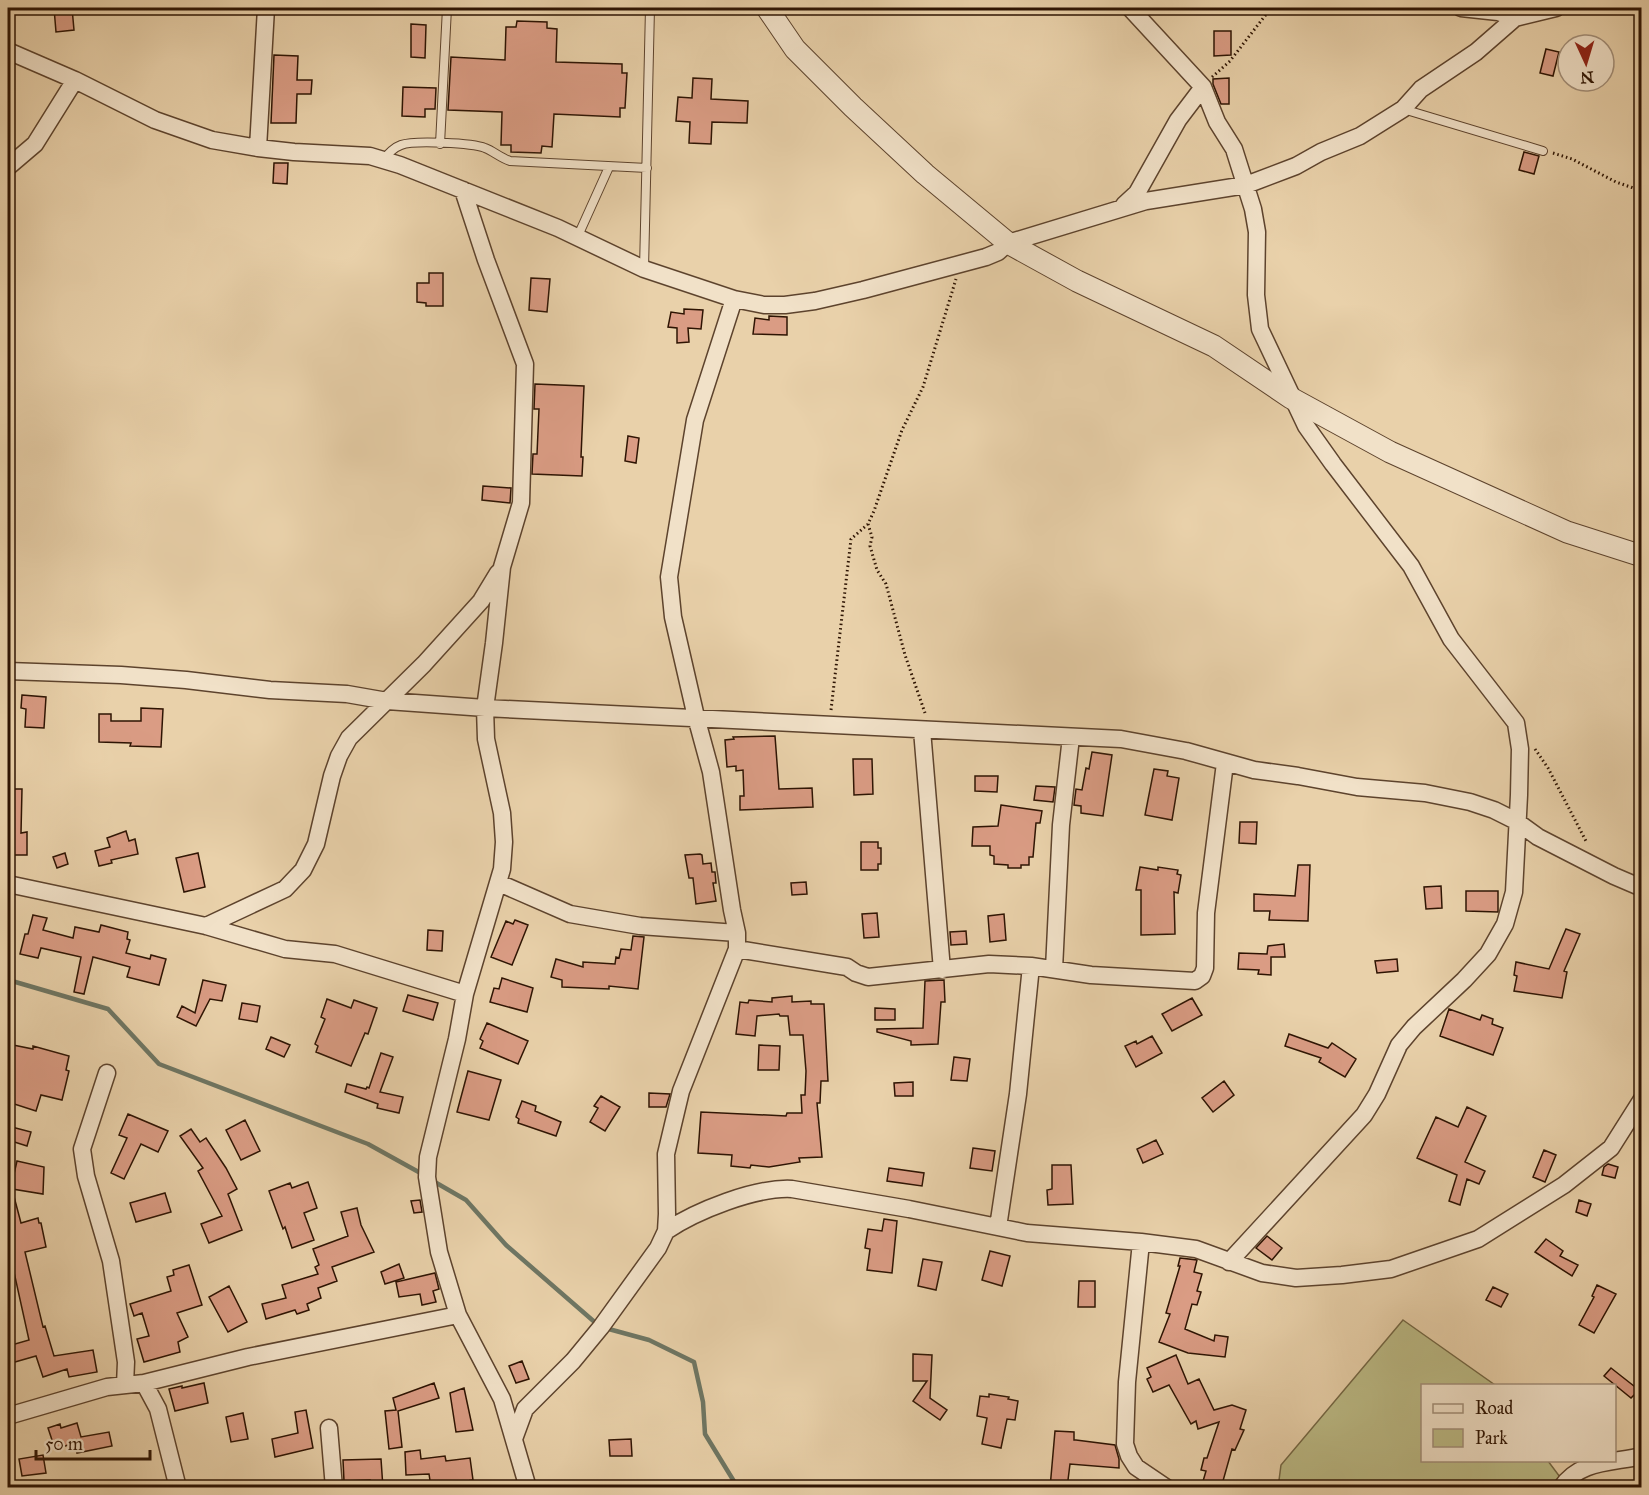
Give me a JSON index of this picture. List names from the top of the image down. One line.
{"legend":["Road","Park"],"scale_bar":"50 m","north":"bottom"}
